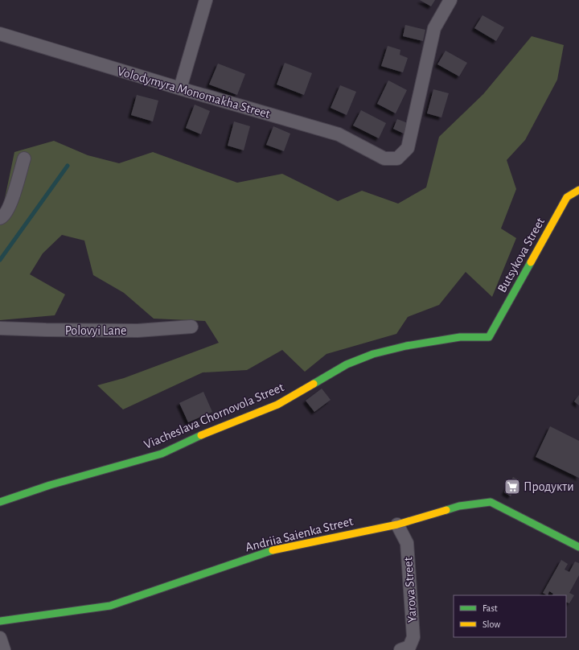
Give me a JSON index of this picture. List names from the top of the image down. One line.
{"streets":{"street":["Volodymyra Monomakha Street","Butsykova Street","Polovyi Lane","Viacheslava Chornovola Street","Andriia Saienka Street","Yarova Street"]},"crossings":[["Butsykova Street","Viacheslava Chornovola Street"],["Andriia Saienka Street","Yarova Street"]],"places":{"supermarket":["Продукти"]},"legend":["Fast","Slow"]}
